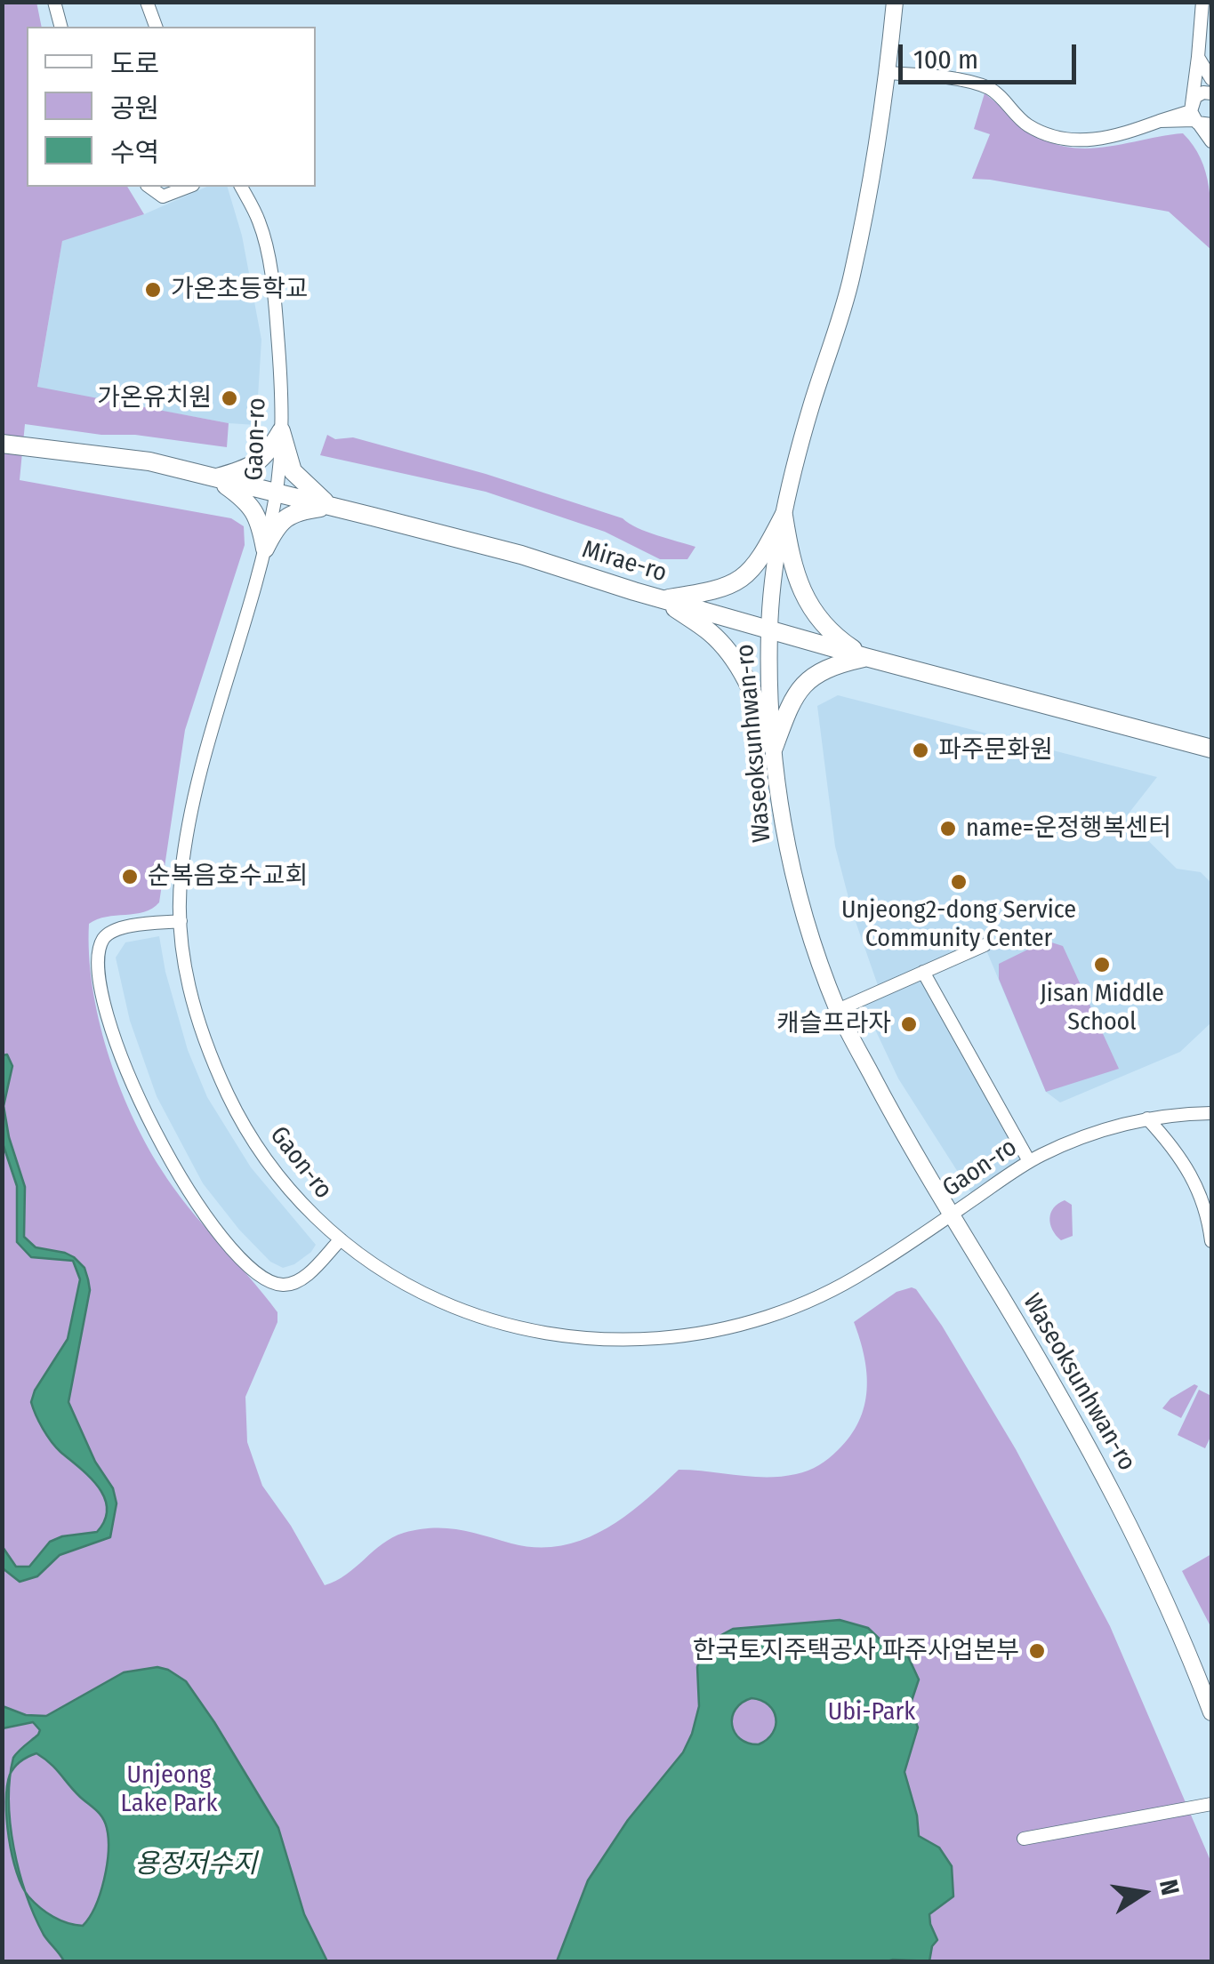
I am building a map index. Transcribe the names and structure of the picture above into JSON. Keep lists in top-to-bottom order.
{
  "streets": {
    "main road": ["Mirae-ro"],
    "street": ["Gaon-ro", "Waseoksunhwan-ro"]
  },
  "crossings": [
    ["Gaon-ro", "Mirae-ro"],
    ["Gaon-ro", "Waseoksunhwan-ro"],
    ["Mirae-ro", "Waseoksunhwan-ro"]
  ],
  "water": ["용정저수지"],
  "parks": ["Ubi-Park", "Unjeong Lake Park"],
  "places": [
    "가온초등학교",
    "가온유치원",
    "파주문화원",
    "name=운정행복센터",
    "순복음호수교회",
    "Unjeong2-dong Service Community Center",
    "Jisan Middle School",
    "캐슬프라자",
    "한국토지주택공사 파주사업본부"
  ],
  "legend": ["도로", "공원", "수역"],
  "scale_bar": "100 m",
  "north": "right"
}
